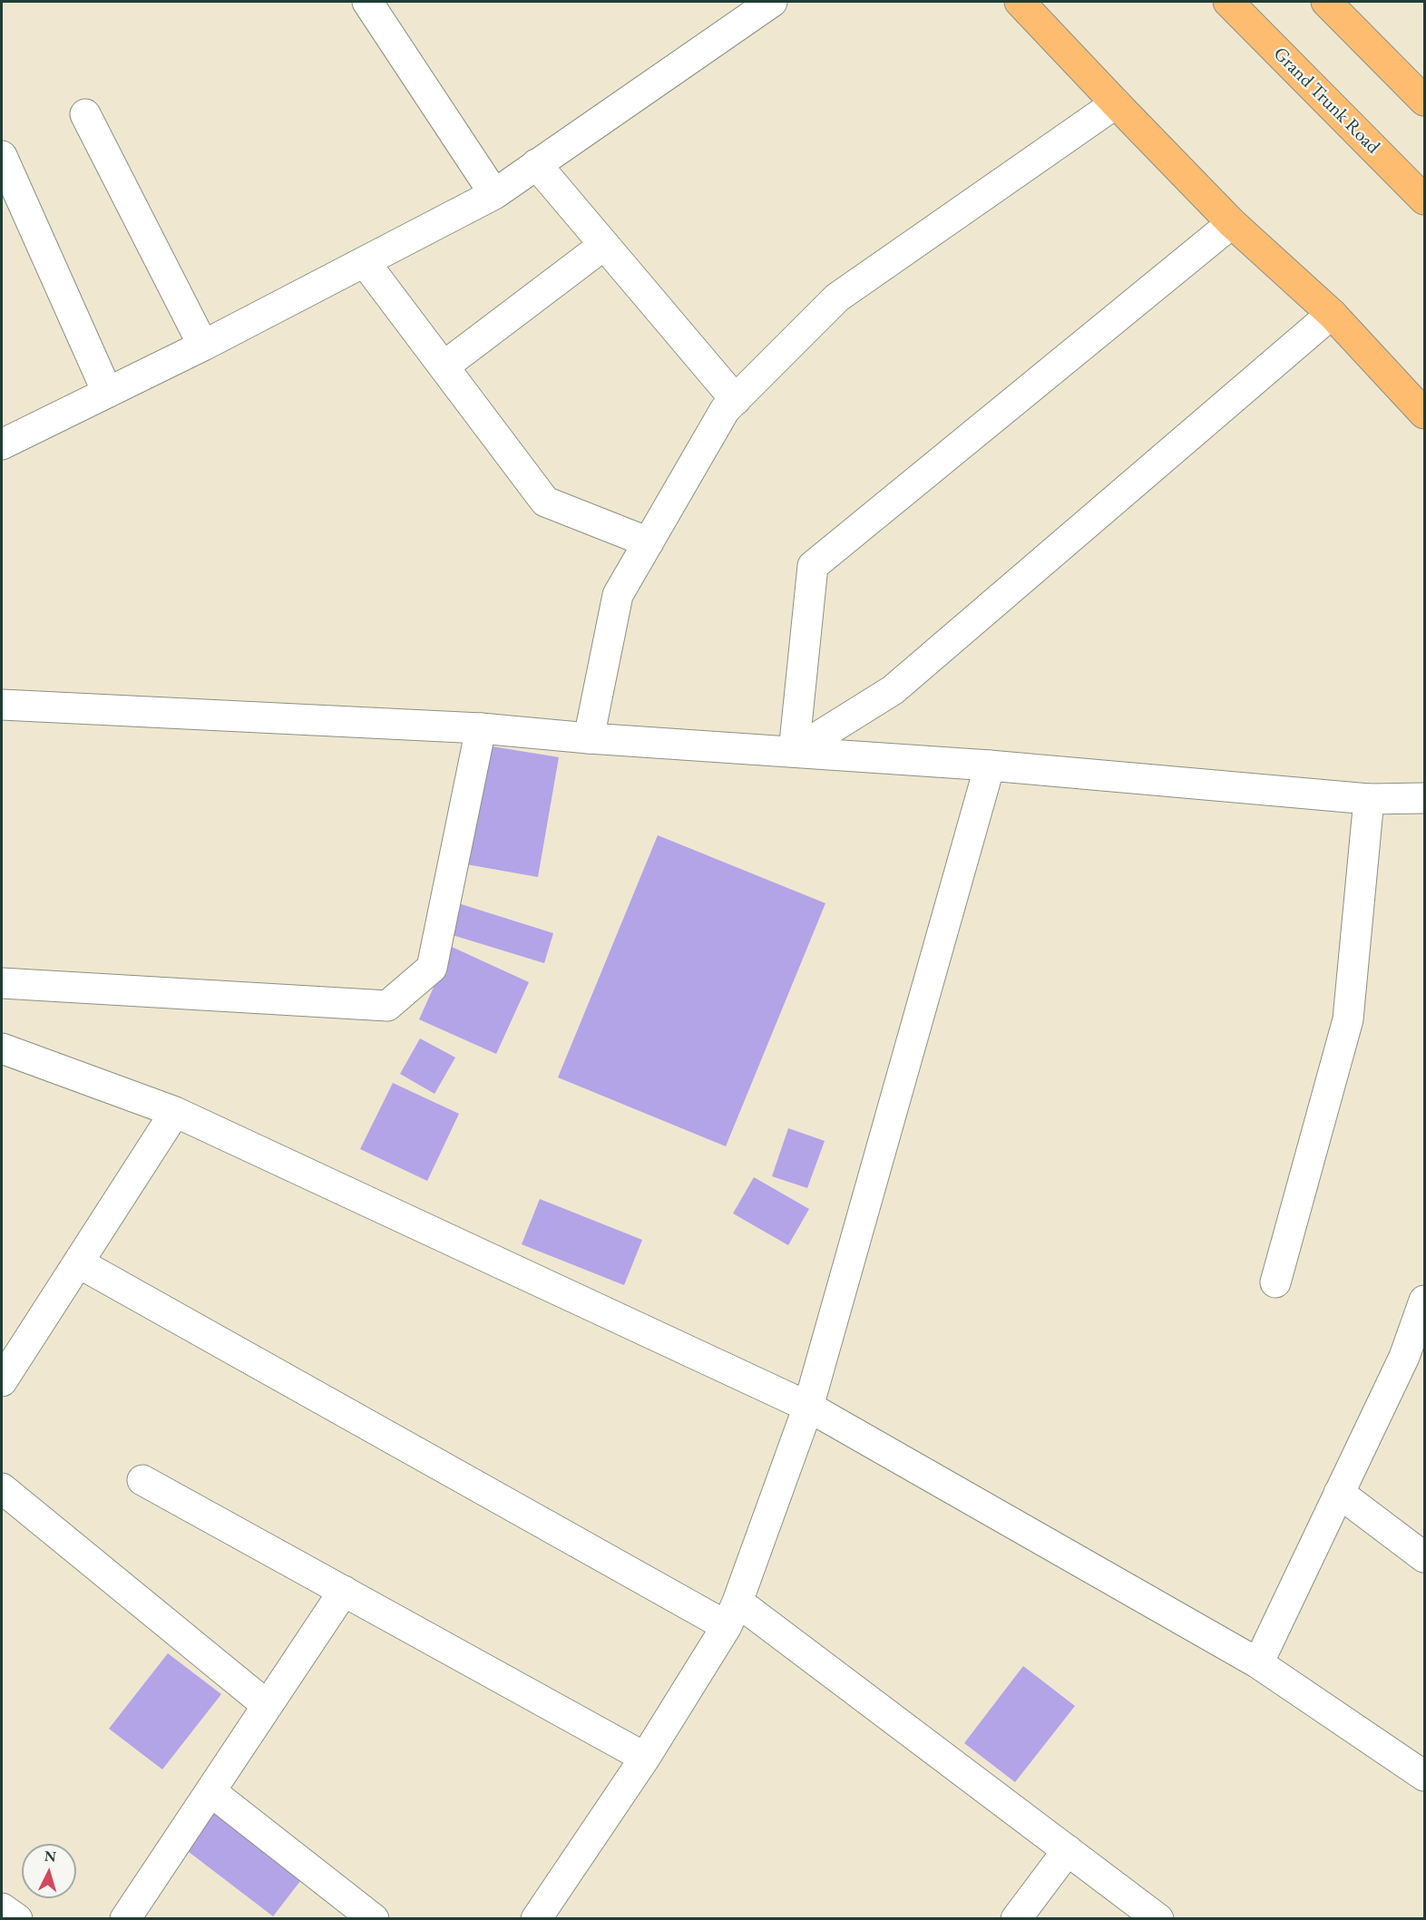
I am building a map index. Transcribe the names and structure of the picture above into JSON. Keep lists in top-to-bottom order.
{
  "streets": {
    "main road": ["Grand Trunk Road"]
  },
  "north": "top"
}
